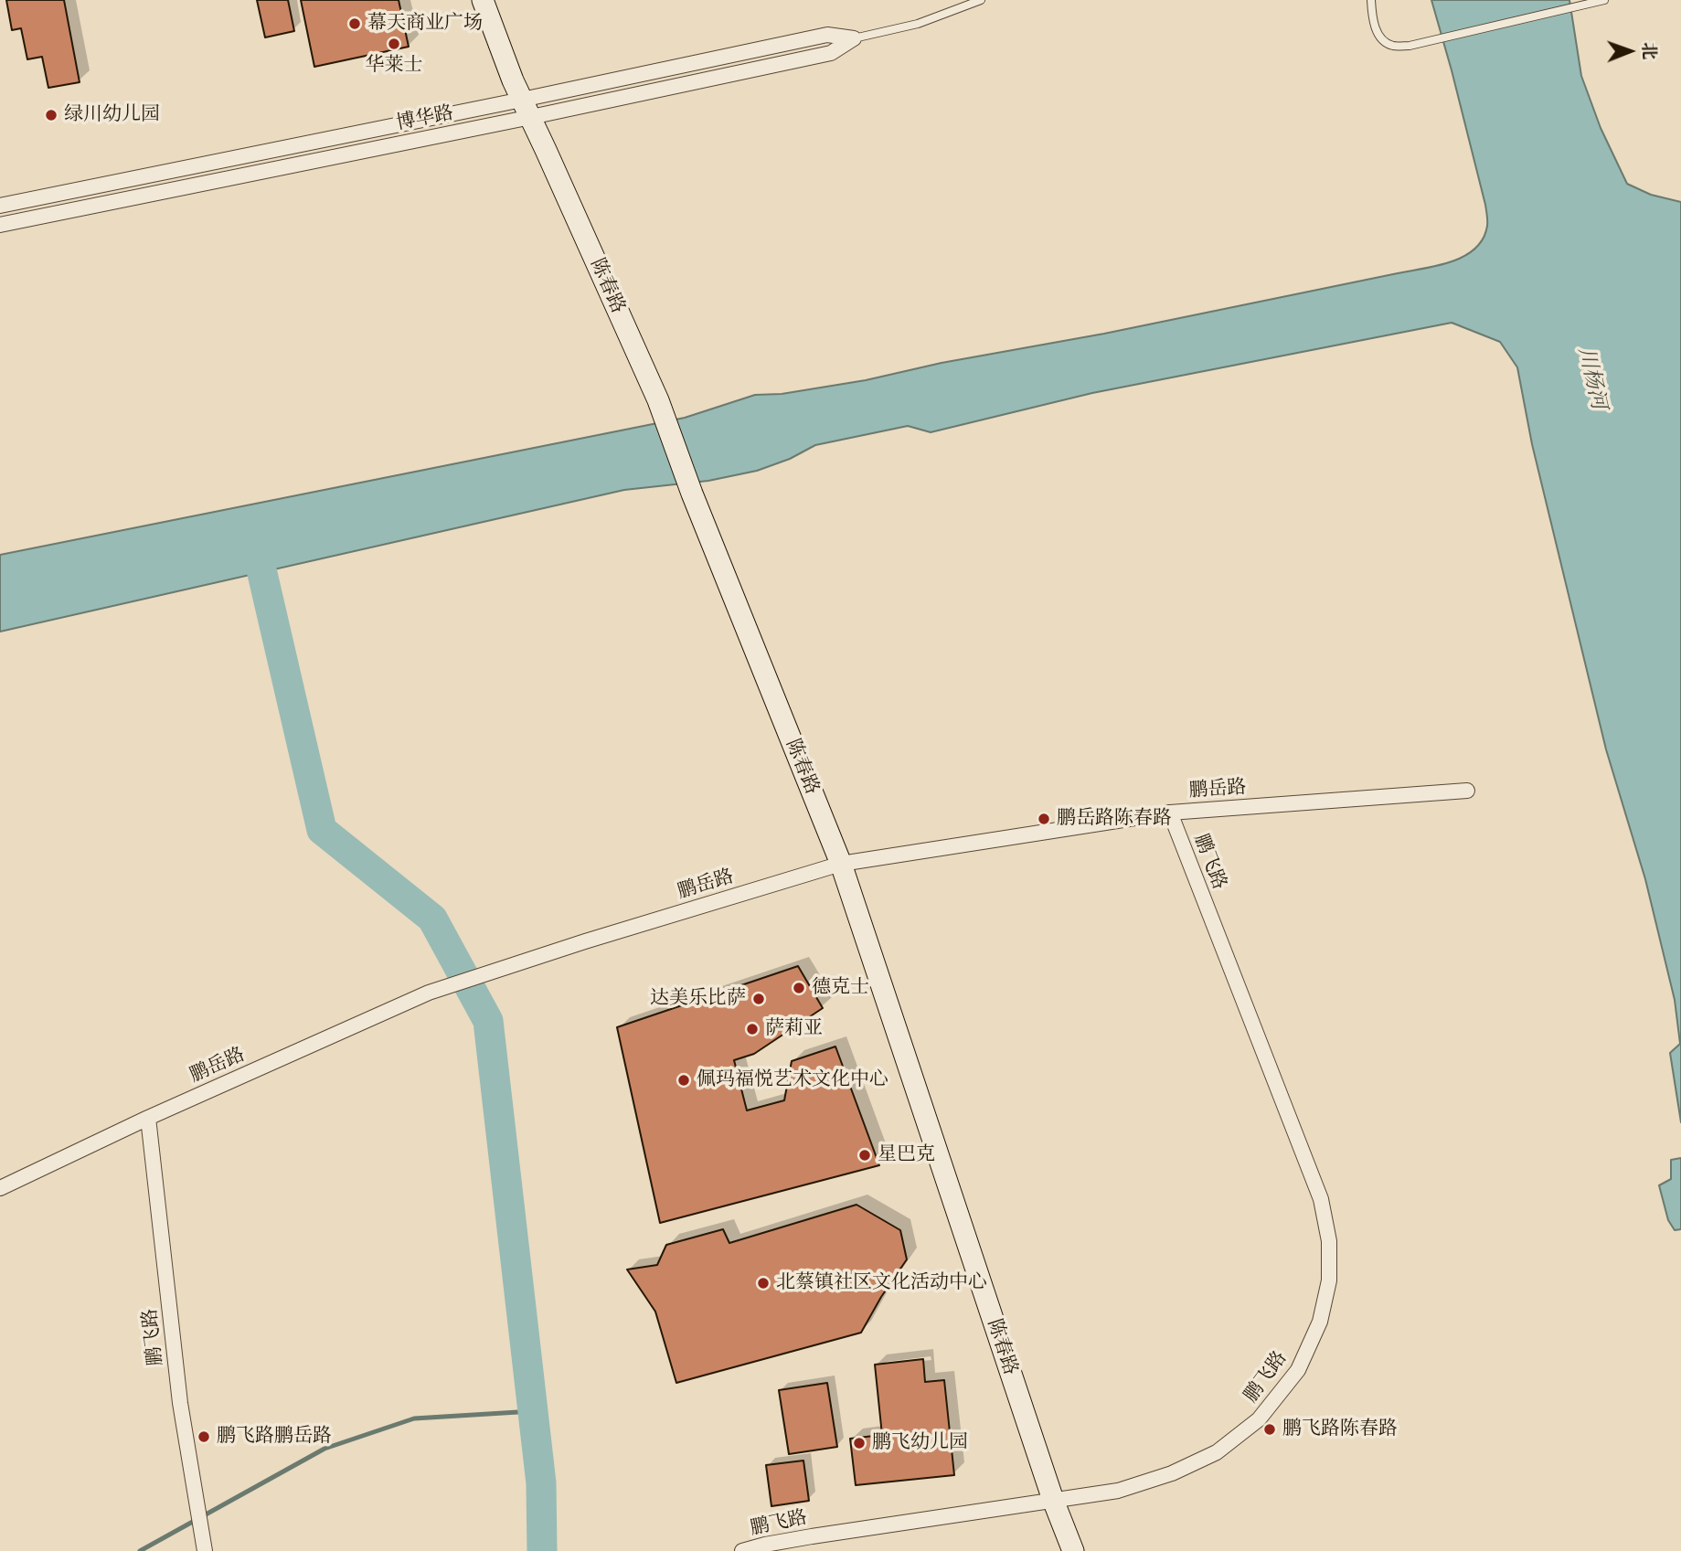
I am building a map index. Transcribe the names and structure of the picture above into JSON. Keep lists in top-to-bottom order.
{
  "streets": {
    "street": [
      "博华路",
      "陈春路",
      "鹏岳路",
      "鹏飞路"
    ]
  },
  "crossings": [
    ["博华路", "陈春路"],
    ["陈春路", "鹏岳路"],
    ["陈春路", "鹏飞路"],
    ["鹏岳路", "鹏飞路"]
  ],
  "water": ["川杨河"],
  "places": [
    "幕天商业广场",
    "华莱士",
    "绿川幼儿园",
    "鹏岳路陈春路",
    "德克士",
    "达美乐比萨",
    "萨莉亚",
    "佩玛福悦艺术文化中心",
    "星巴克",
    "北蔡镇社区文化活动中心",
    "鹏飞路陈春路",
    "鹏飞路鹏岳路",
    "鹏飞幼儿园"
  ],
  "north": "right"
}
